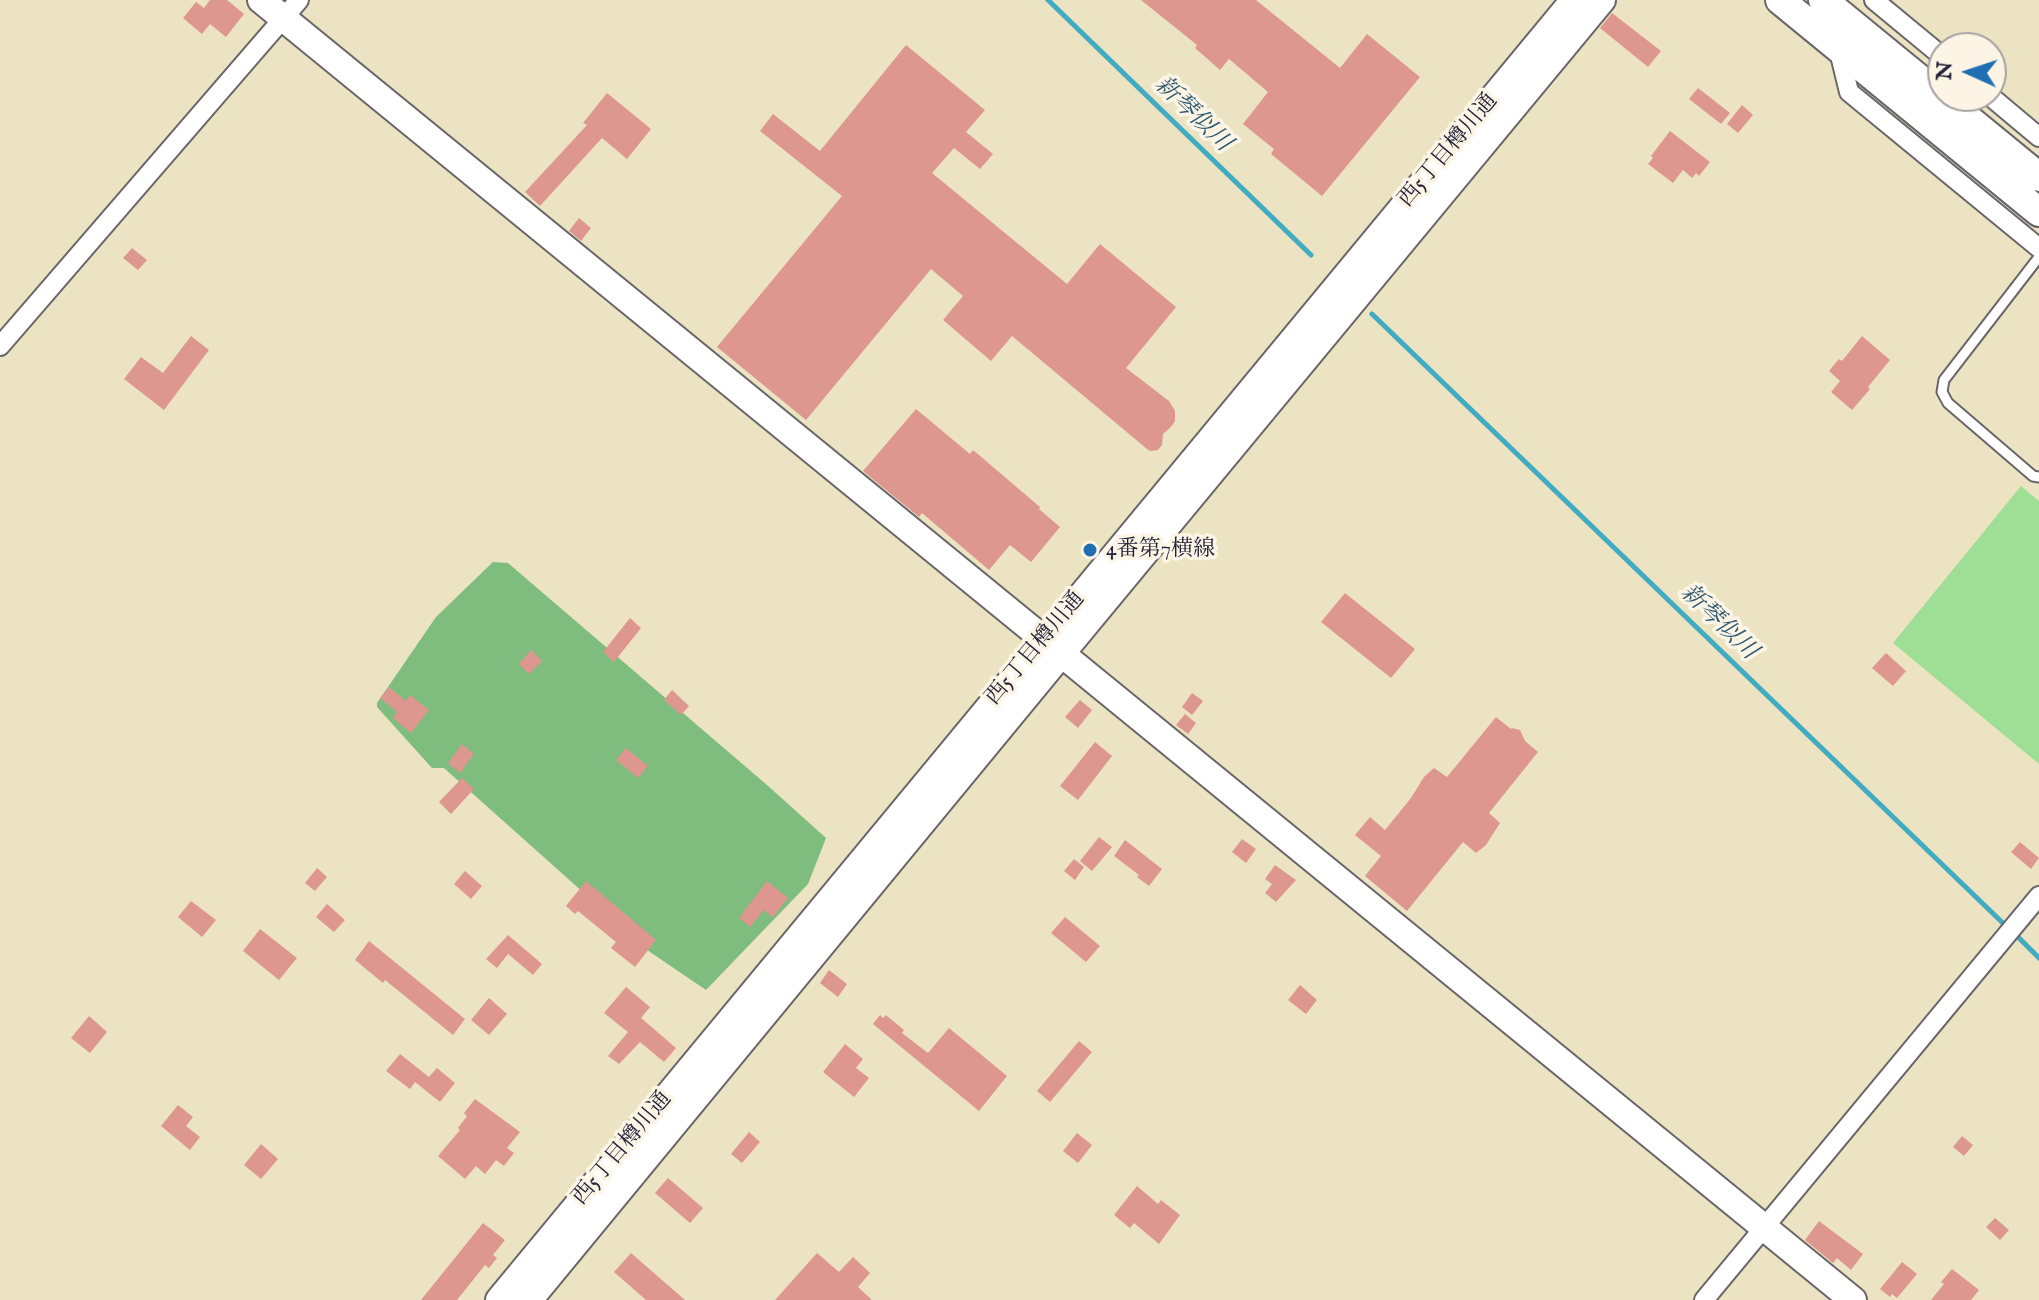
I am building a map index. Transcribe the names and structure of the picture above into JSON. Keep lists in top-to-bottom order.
{
  "streets": {
    "main road": ["西5丁目樽川通"]
  },
  "water": ["新琴似川"],
  "places": ["4番第7横線"],
  "north": "left"
}
